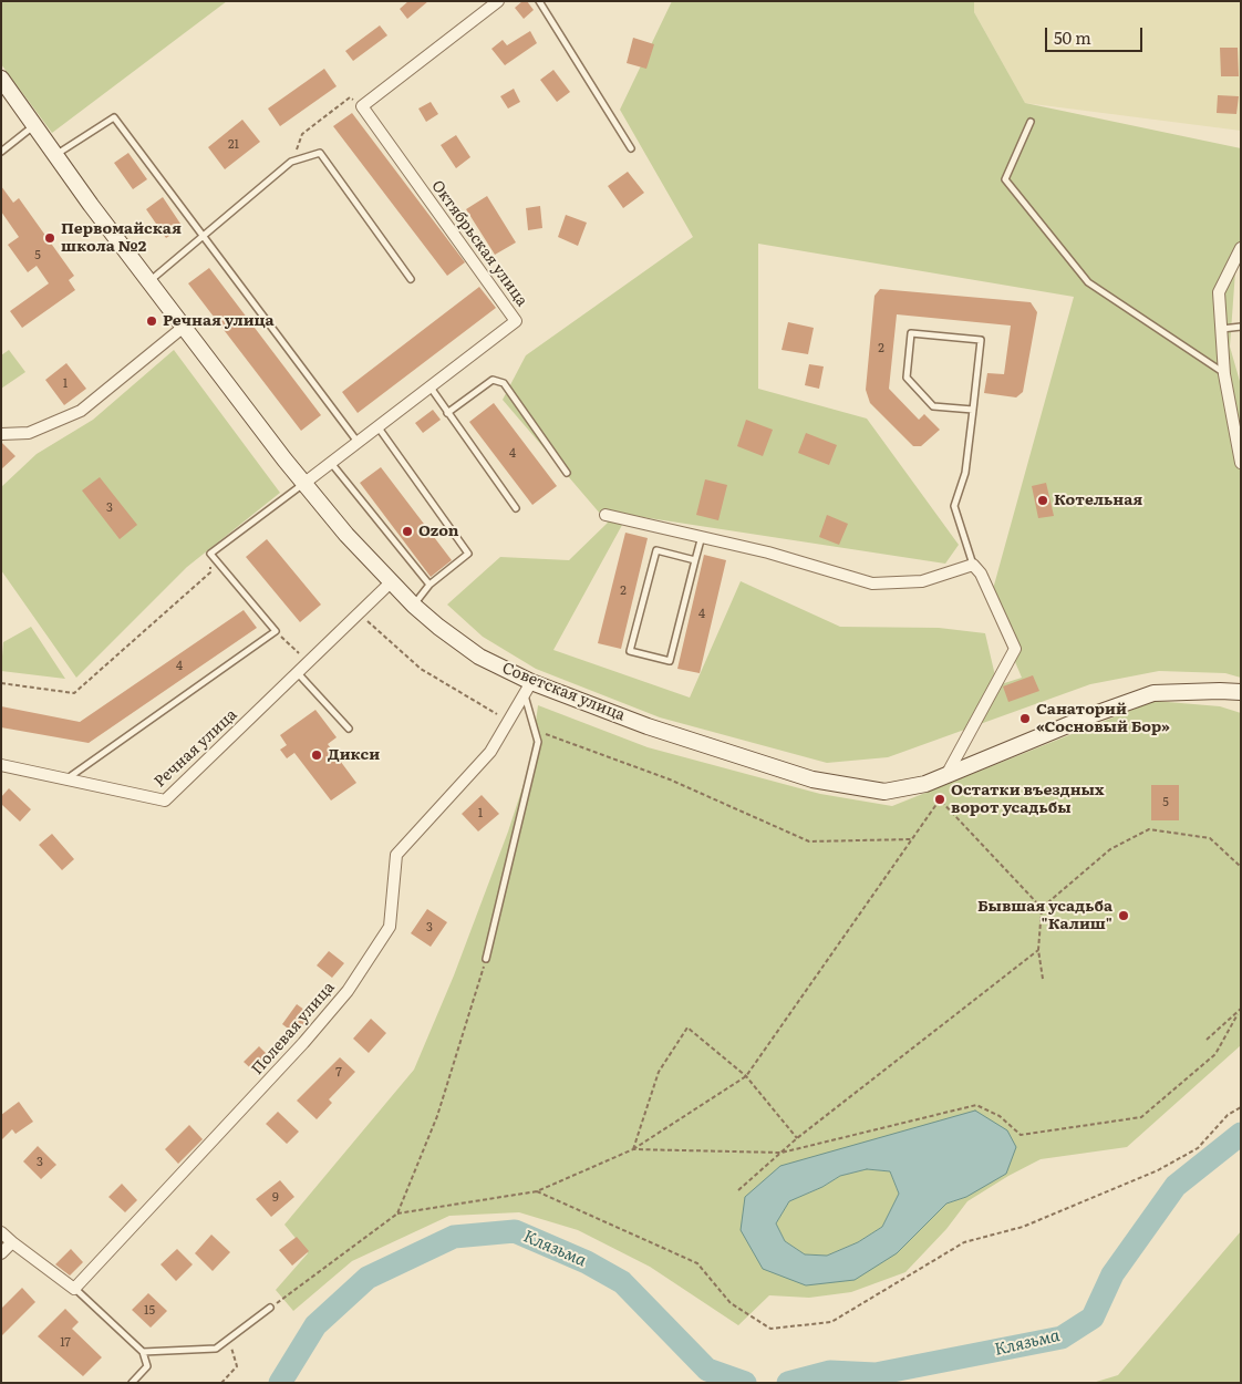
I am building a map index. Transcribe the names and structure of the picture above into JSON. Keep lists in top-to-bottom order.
{
  "streets": {
    "main road": ["Советская улица"],
    "street": ["Октябрьская улица", "Речная улица", "Полевая улица"]
  },
  "crossings": [
    ["Октябрьская улица", "Советская улица"],
    ["Советская улица", "Речная улица"],
    ["Советская улица", "Полевая улица"]
  ],
  "water": ["Клязьма"],
  "places": [
    "Первомайская школа №2",
    "Речная улица",
    "Котельная",
    "Ozon",
    "Санаторий «Сосновый Бор»",
    "Дикси",
    "Остатки въездных ворот усадьбы",
    "Бывшая усадьба \"Калиш\""
  ],
  "house_numbers": [
    "21",
    "5",
    "2",
    "1",
    "4",
    "3",
    "2",
    "4",
    "4",
    "5",
    "1",
    "3",
    "7",
    "3",
    "9",
    "15",
    "17"
  ],
  "scale_bar": "50 m"
}
